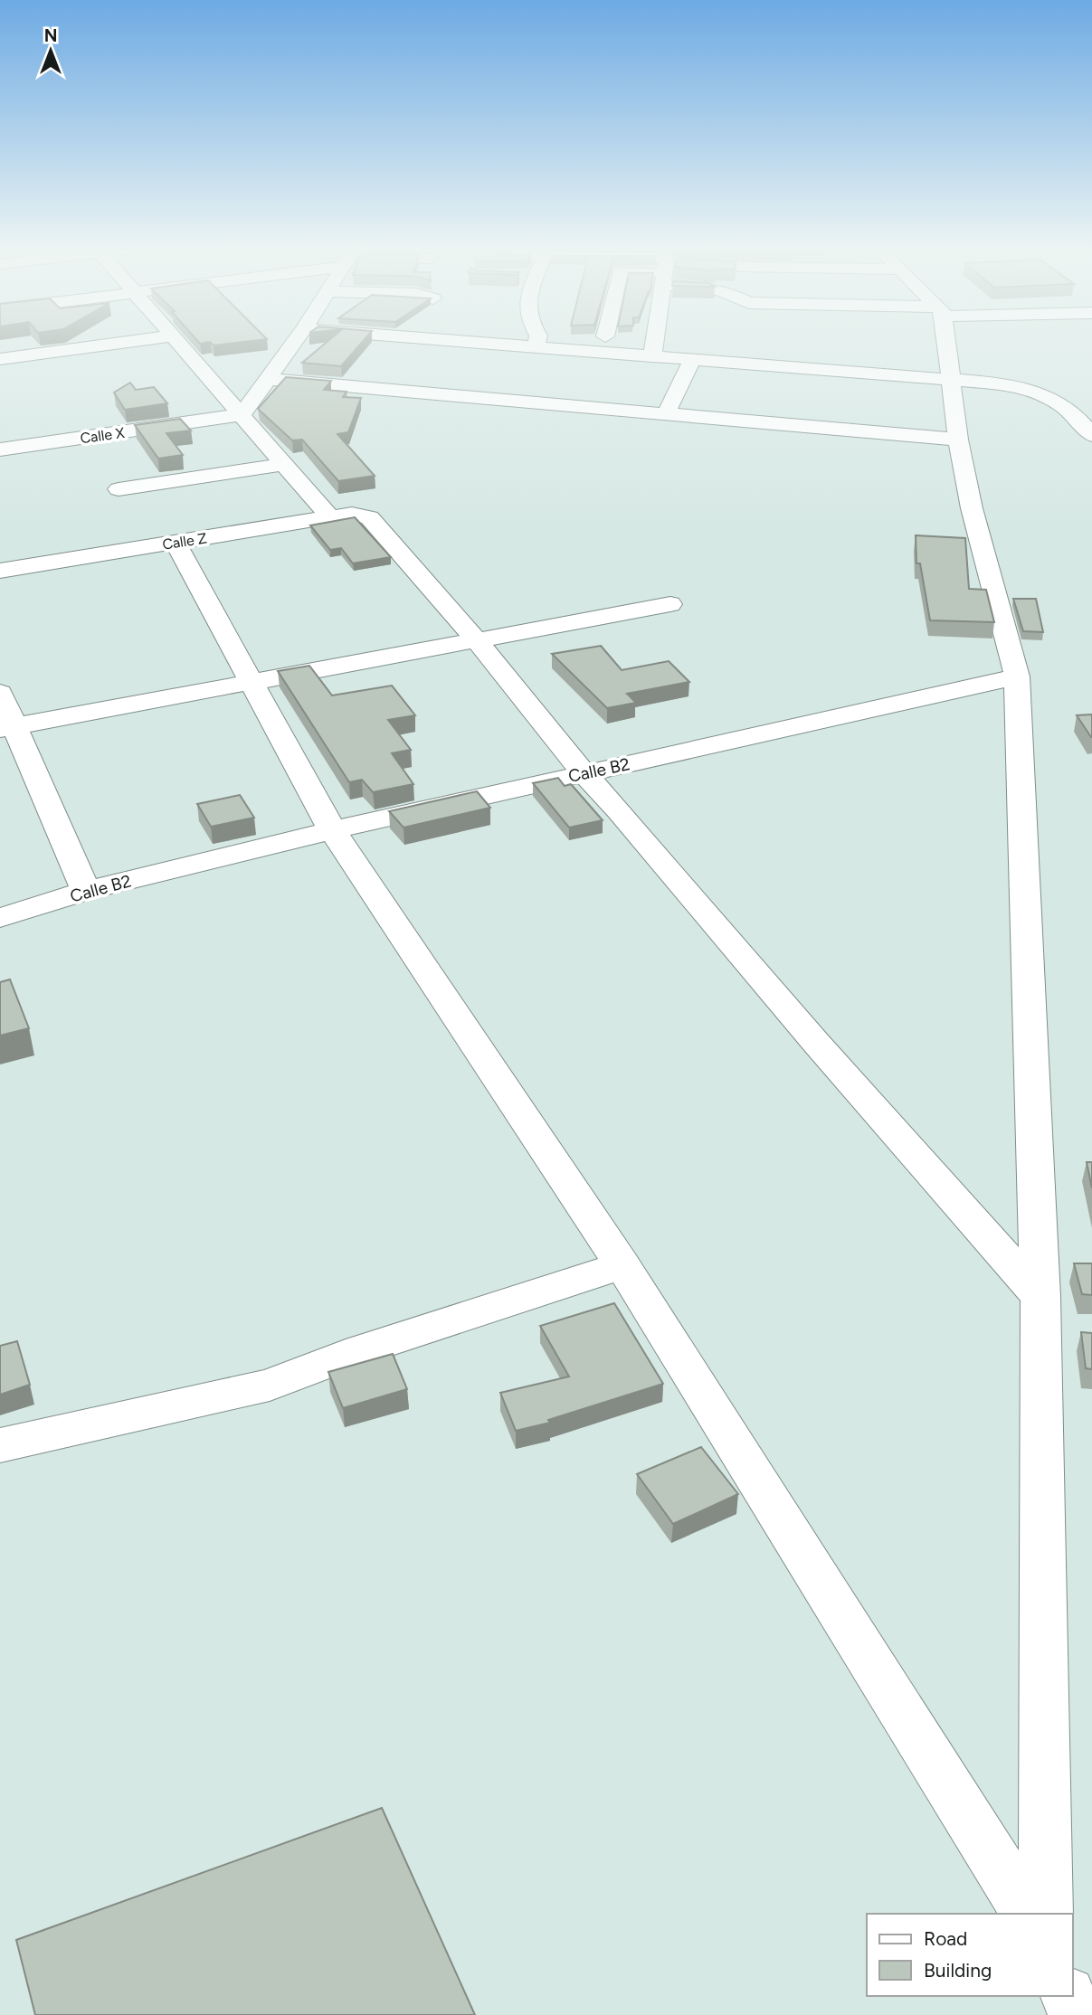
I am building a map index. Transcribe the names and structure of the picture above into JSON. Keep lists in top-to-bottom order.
{
  "streets": {
    "street": ["Calle X", "Calle Z", "Calle B2"]
  },
  "legend": ["Road", "Building"],
  "north": "top"
}
